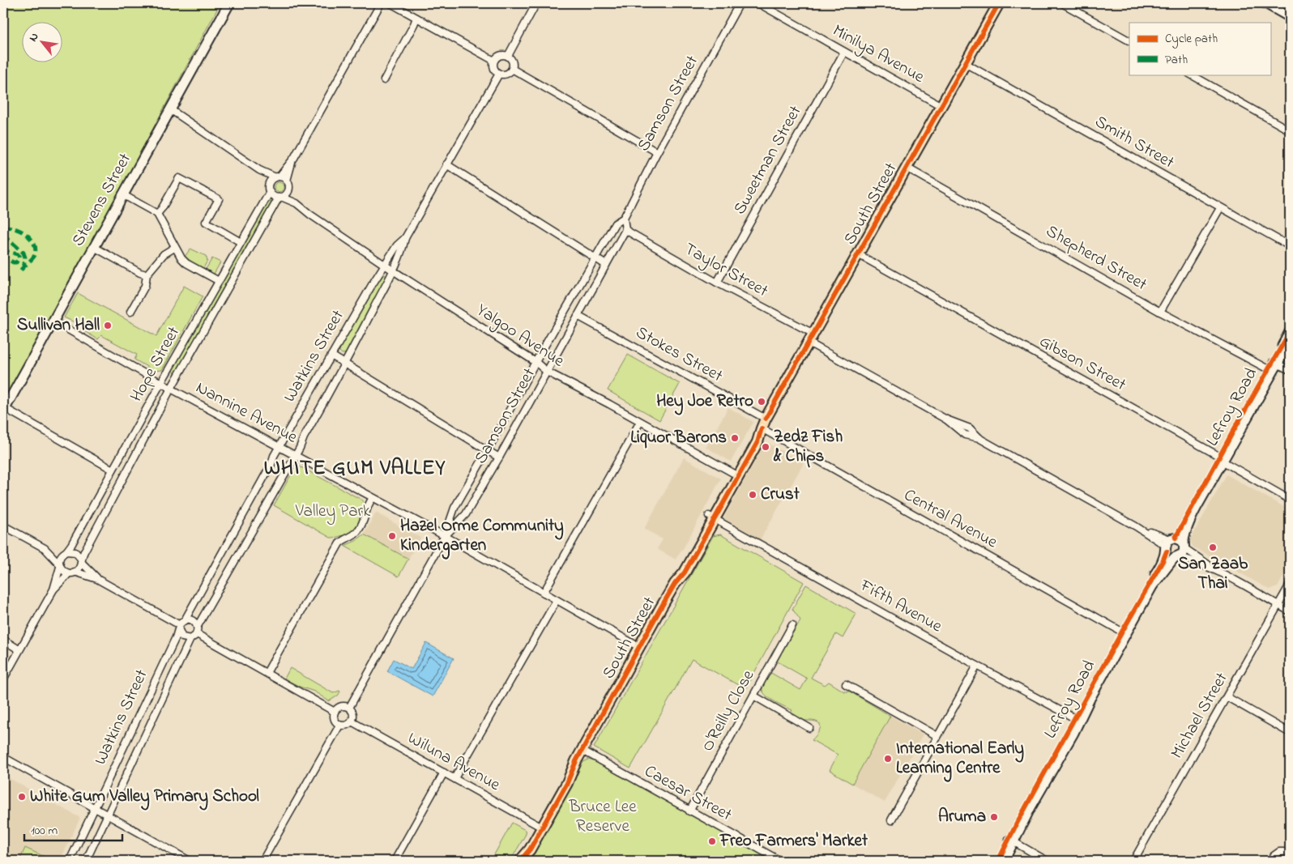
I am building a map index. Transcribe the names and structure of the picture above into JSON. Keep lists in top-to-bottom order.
{
  "streets": {
    "main road": ["South Street"],
    "street": [
      "Minilya Avenue",
      "Samson Street",
      "Smith Street",
      "Sweetman Street",
      "Stevens Street",
      "Shepherd Street",
      "Taylor Street",
      "Yalgoo Avenue",
      "Stokes Street",
      "Watkins Street",
      "Gibson Street",
      "Hope Street",
      "Lefroy Road",
      "Nannine Avenue",
      "Central Avenue",
      "Fifth Avenue",
      "O'Reilly Close",
      "Michael Street",
      "Wiluna Avenue",
      "Caesar Street"
    ]
  },
  "crossings": [
    ["Minilya Avenue", "Sweetman Street"],
    ["Minilya Avenue", "South Street"],
    ["Samson Street", "Taylor Street"],
    ["Samson Street", "Yalgoo Avenue"],
    ["Samson Street", "Stokes Street"],
    ["Samson Street", "Nannine Avenue"],
    ["Samson Street", "Wiluna Avenue"],
    ["Smith Street", "South Street"],
    ["Sweetman Street", "Taylor Street"],
    ["Stevens Street", "Nannine Avenue"],
    ["South Street", "Shepherd Street"],
    ["South Street", "Taylor Street"],
    ["South Street", "Yalgoo Avenue"],
    ["South Street", "Stokes Street"],
    ["South Street", "Gibson Street"],
    ["South Street", "Nannine Avenue"],
    ["South Street", "Central Avenue"],
    ["South Street", "Fifth Avenue"],
    ["South Street", "Wiluna Avenue"],
    ["South Street", "Caesar Street"],
    ["Shepherd Street", "Lefroy Road"],
    ["Taylor Street", "Lefroy Road"],
    ["Yalgoo Avenue", "Watkins Street"],
    ["Yalgoo Avenue", "Hope Street"],
    ["Watkins Street", "Nannine Avenue"],
    ["Gibson Street", "Lefroy Road"],
    ["Hope Street", "Nannine Avenue"],
    ["Lefroy Road", "Central Avenue"],
    ["Lefroy Road", "Fifth Avenue"],
    ["O'Reilly Close", "Caesar Street"]
  ],
  "districts": ["WHITE GUM VALLEY"],
  "parks": ["Valley Park", "Bruce Lee Reserve"],
  "places": [
    "Sullivan Hall",
    "Hey Joe Retro",
    "Liquor Barons",
    "Zedz Fish & Chips",
    "Crust",
    "Hazel Orme Community Kindergarten",
    "San Zaab Thai",
    "International Early Learning Centre",
    "White Gum Valley Primary School",
    "Aruma",
    "Freo Farmers' Market"
  ],
  "legend": ["Cycle path", "Path"],
  "scale_bar": "100 m",
  "north": "top left"
}
